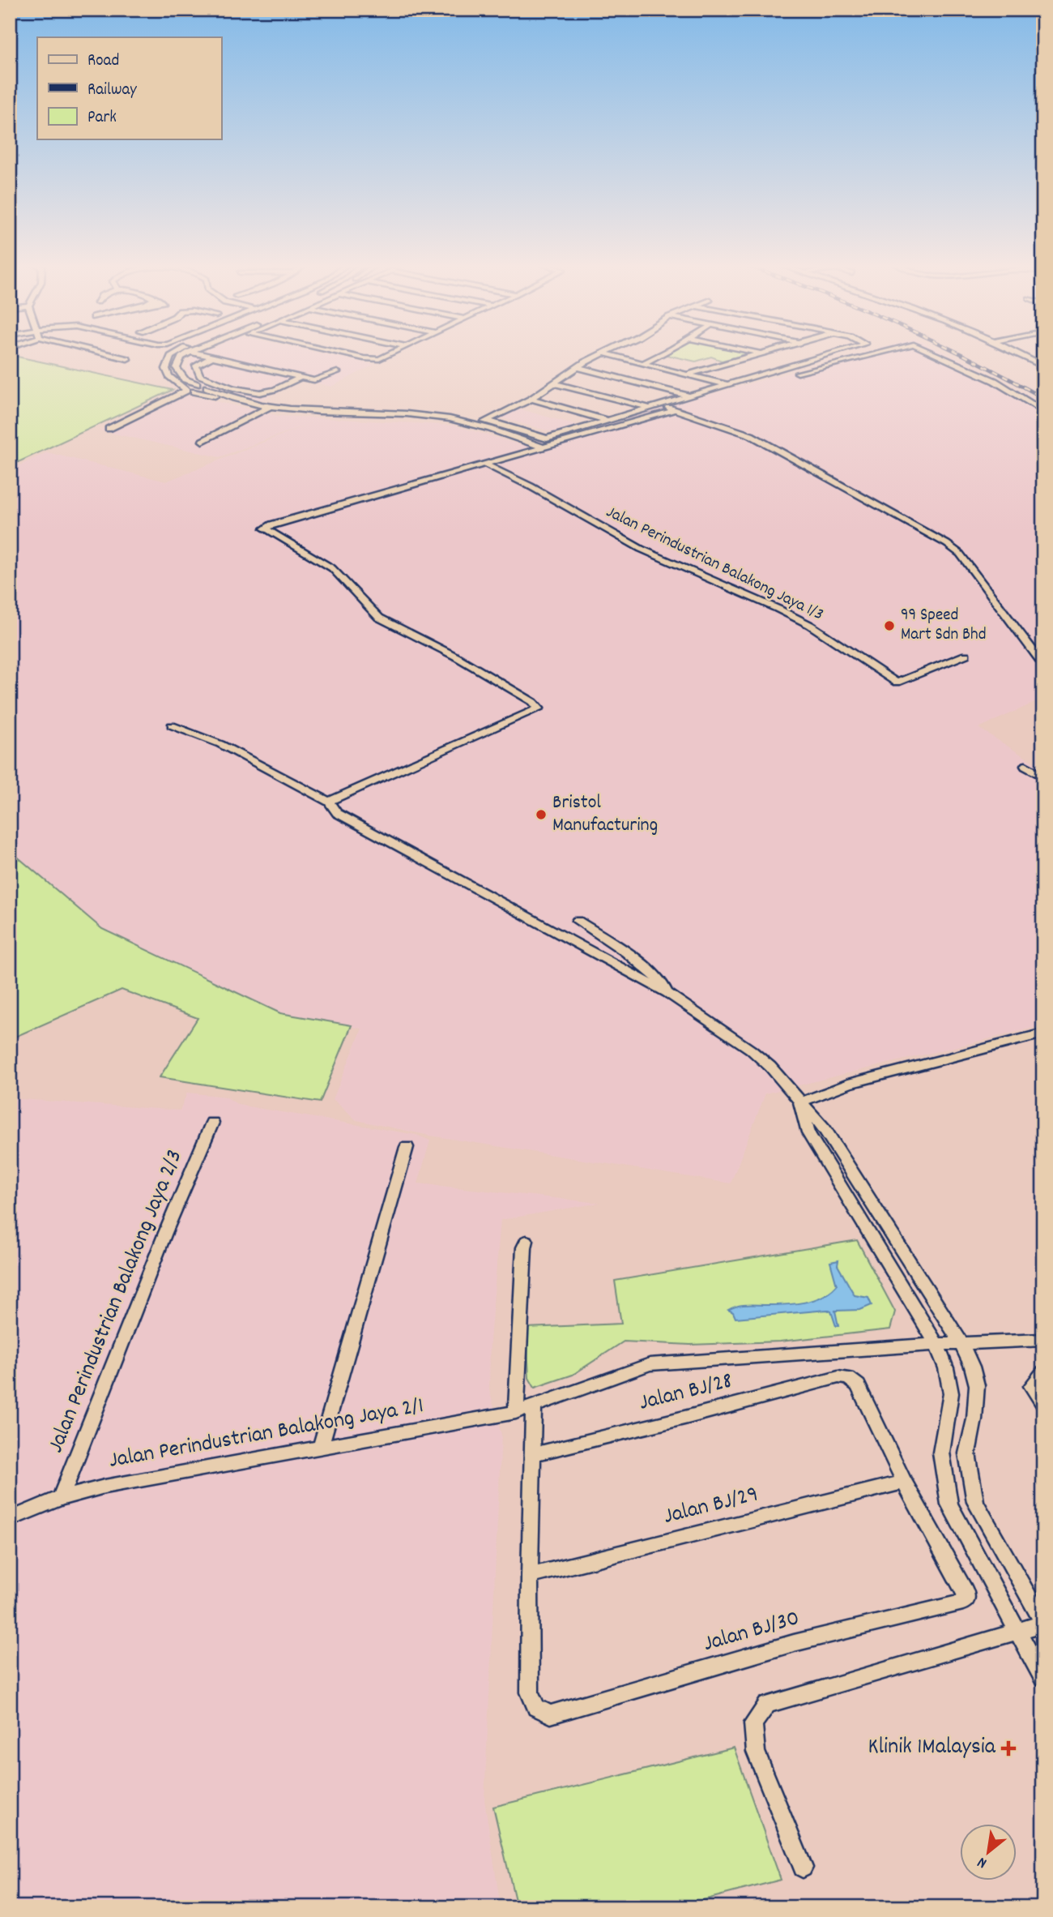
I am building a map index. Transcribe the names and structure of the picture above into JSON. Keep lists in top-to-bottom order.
{
  "streets": {
    "street": [
      "Jalan Perindustrian Balakong Jaya 1/3",
      "Jalan Perindustrian Balakong Jaya 2/3",
      "Jalan BJ/28",
      "Jalan Perindustrian Balakong Jaya 2/1",
      "Jalan BJ/29",
      "Jalan BJ/30"
    ]
  },
  "crossings": [
    ["Jalan Perindustrian Balakong Jaya 2/3", "Jalan Perindustrian Balakong Jaya 2/1"],
    ["Jalan BJ/28", "Jalan BJ/29"],
    ["Jalan BJ/28", "Jalan BJ/30"],
    ["Jalan BJ/29", "Jalan BJ/30"]
  ],
  "places": {
    "other": ["99 Speed Mart Sdn Bhd", "Bristol Manufacturing"],
    "health": ["Klinik 1Malaysia"]
  },
  "legend": ["Road", "Railway", "Park"],
  "north": "bottom left"
}
